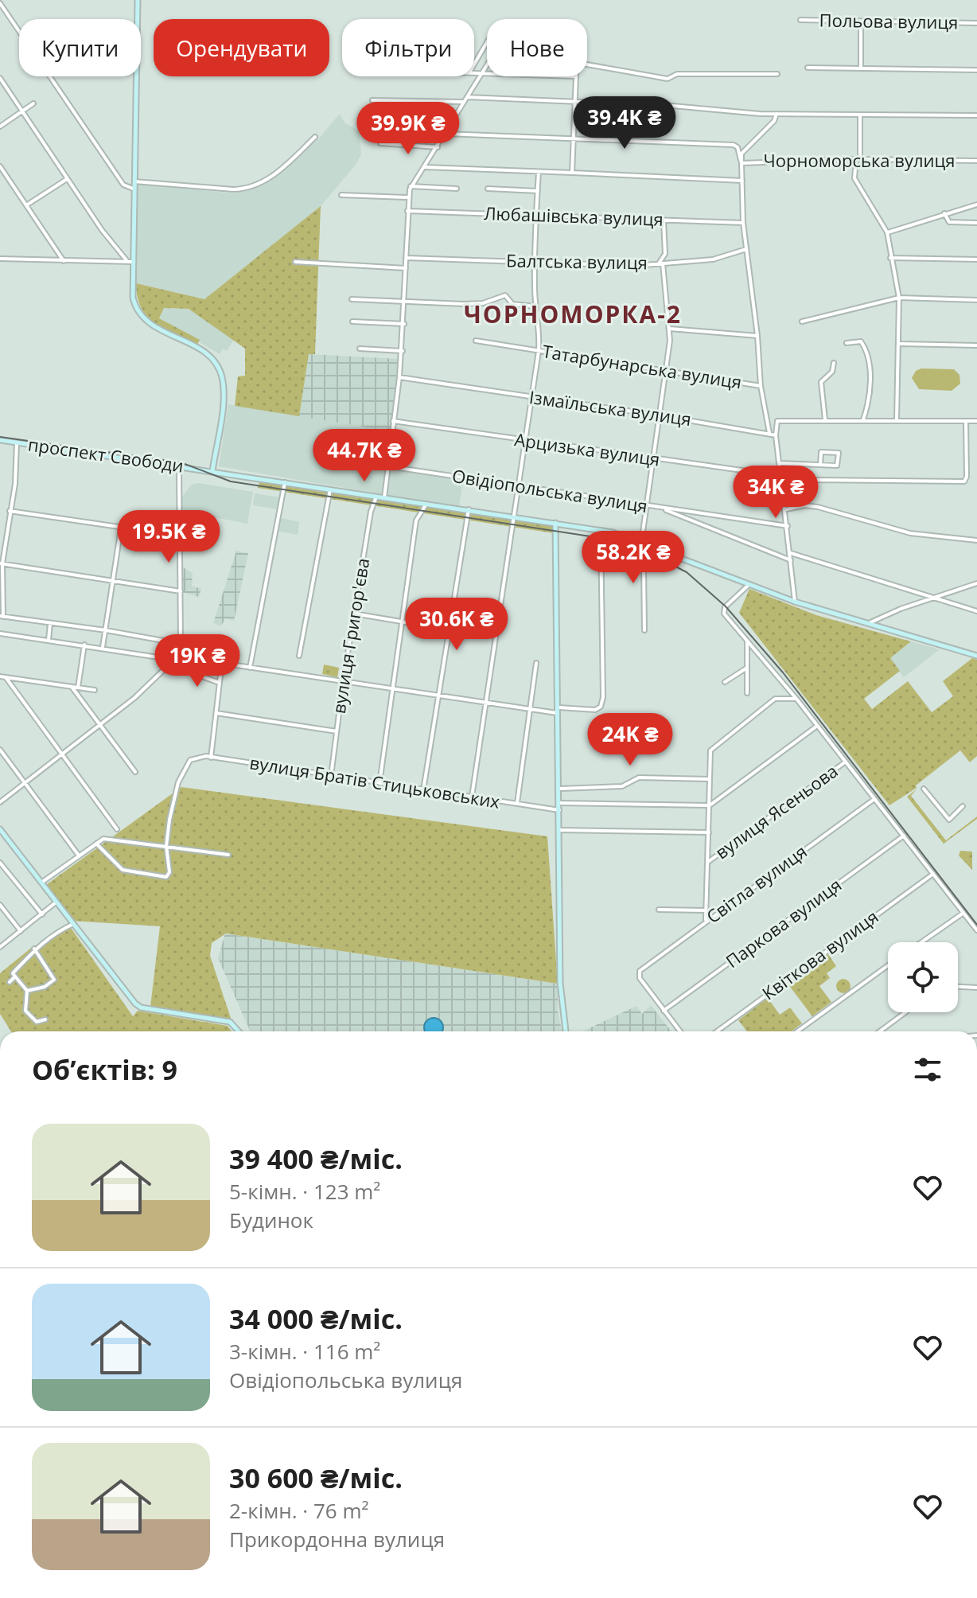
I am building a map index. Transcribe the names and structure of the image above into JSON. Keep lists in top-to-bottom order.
{
  "streets": {
    "main road": ["проспект Свободи"],
    "street": [
      "Польова вулиця",
      "Чорноморська вулиця",
      "Любашівська вулиця",
      "Балтська вулиця",
      "Татарбунарська вулиця",
      "Ізмаїльська вулиця",
      "Арцизька вулиця",
      "Овідіопольська вулиця",
      "вулиця Григор'єва",
      "вулиця Братів Стицьковських",
      "вулиця Ясеньова",
      "Світла вулиця",
      "Паркова вулиця",
      "Квіткова вулиця"
    ]
  },
  "crossings": [
    ["Татарбунарська вулиця", "Ізмаїльська вулиця"],
    ["проспект Свободи", "вулиця Григор'єва"],
    ["вулиця Григор'єва", "вулиця Братів Стицьковських"],
    ["Світла вулиця", "Паркова вулиця"]
  ],
  "districts": ["ЧОРНОМОРКА-2"],
  "page": {
    "chip": [
      "Купити",
      "Орендувати",
      "Фільтри",
      "Нове"
    ],
    "price": [
      "39.4K ₴",
      "39.9K ₴",
      "44.7K ₴",
      "34K ₴",
      "19.5K ₴",
      "58.2K ₴",
      "30.6K ₴",
      "19K ₴",
      "24K ₴"
    ],
    "heading": "Об’єктів: 9",
    "list": [
      {
        "name": "39 400 ₴/міс.",
        "note": "5-кімн. · 123 m² · Будинок"
      },
      {
        "name": "34 000 ₴/міс.",
        "note": "3-кімн. · 116 m² · Овідіопольська вулиця"
      },
      {
        "name": "30 600 ₴/міс.",
        "note": "2-кімн. · 76 m² · Прикордонна вулиця"
      }
    ]
  }
}
